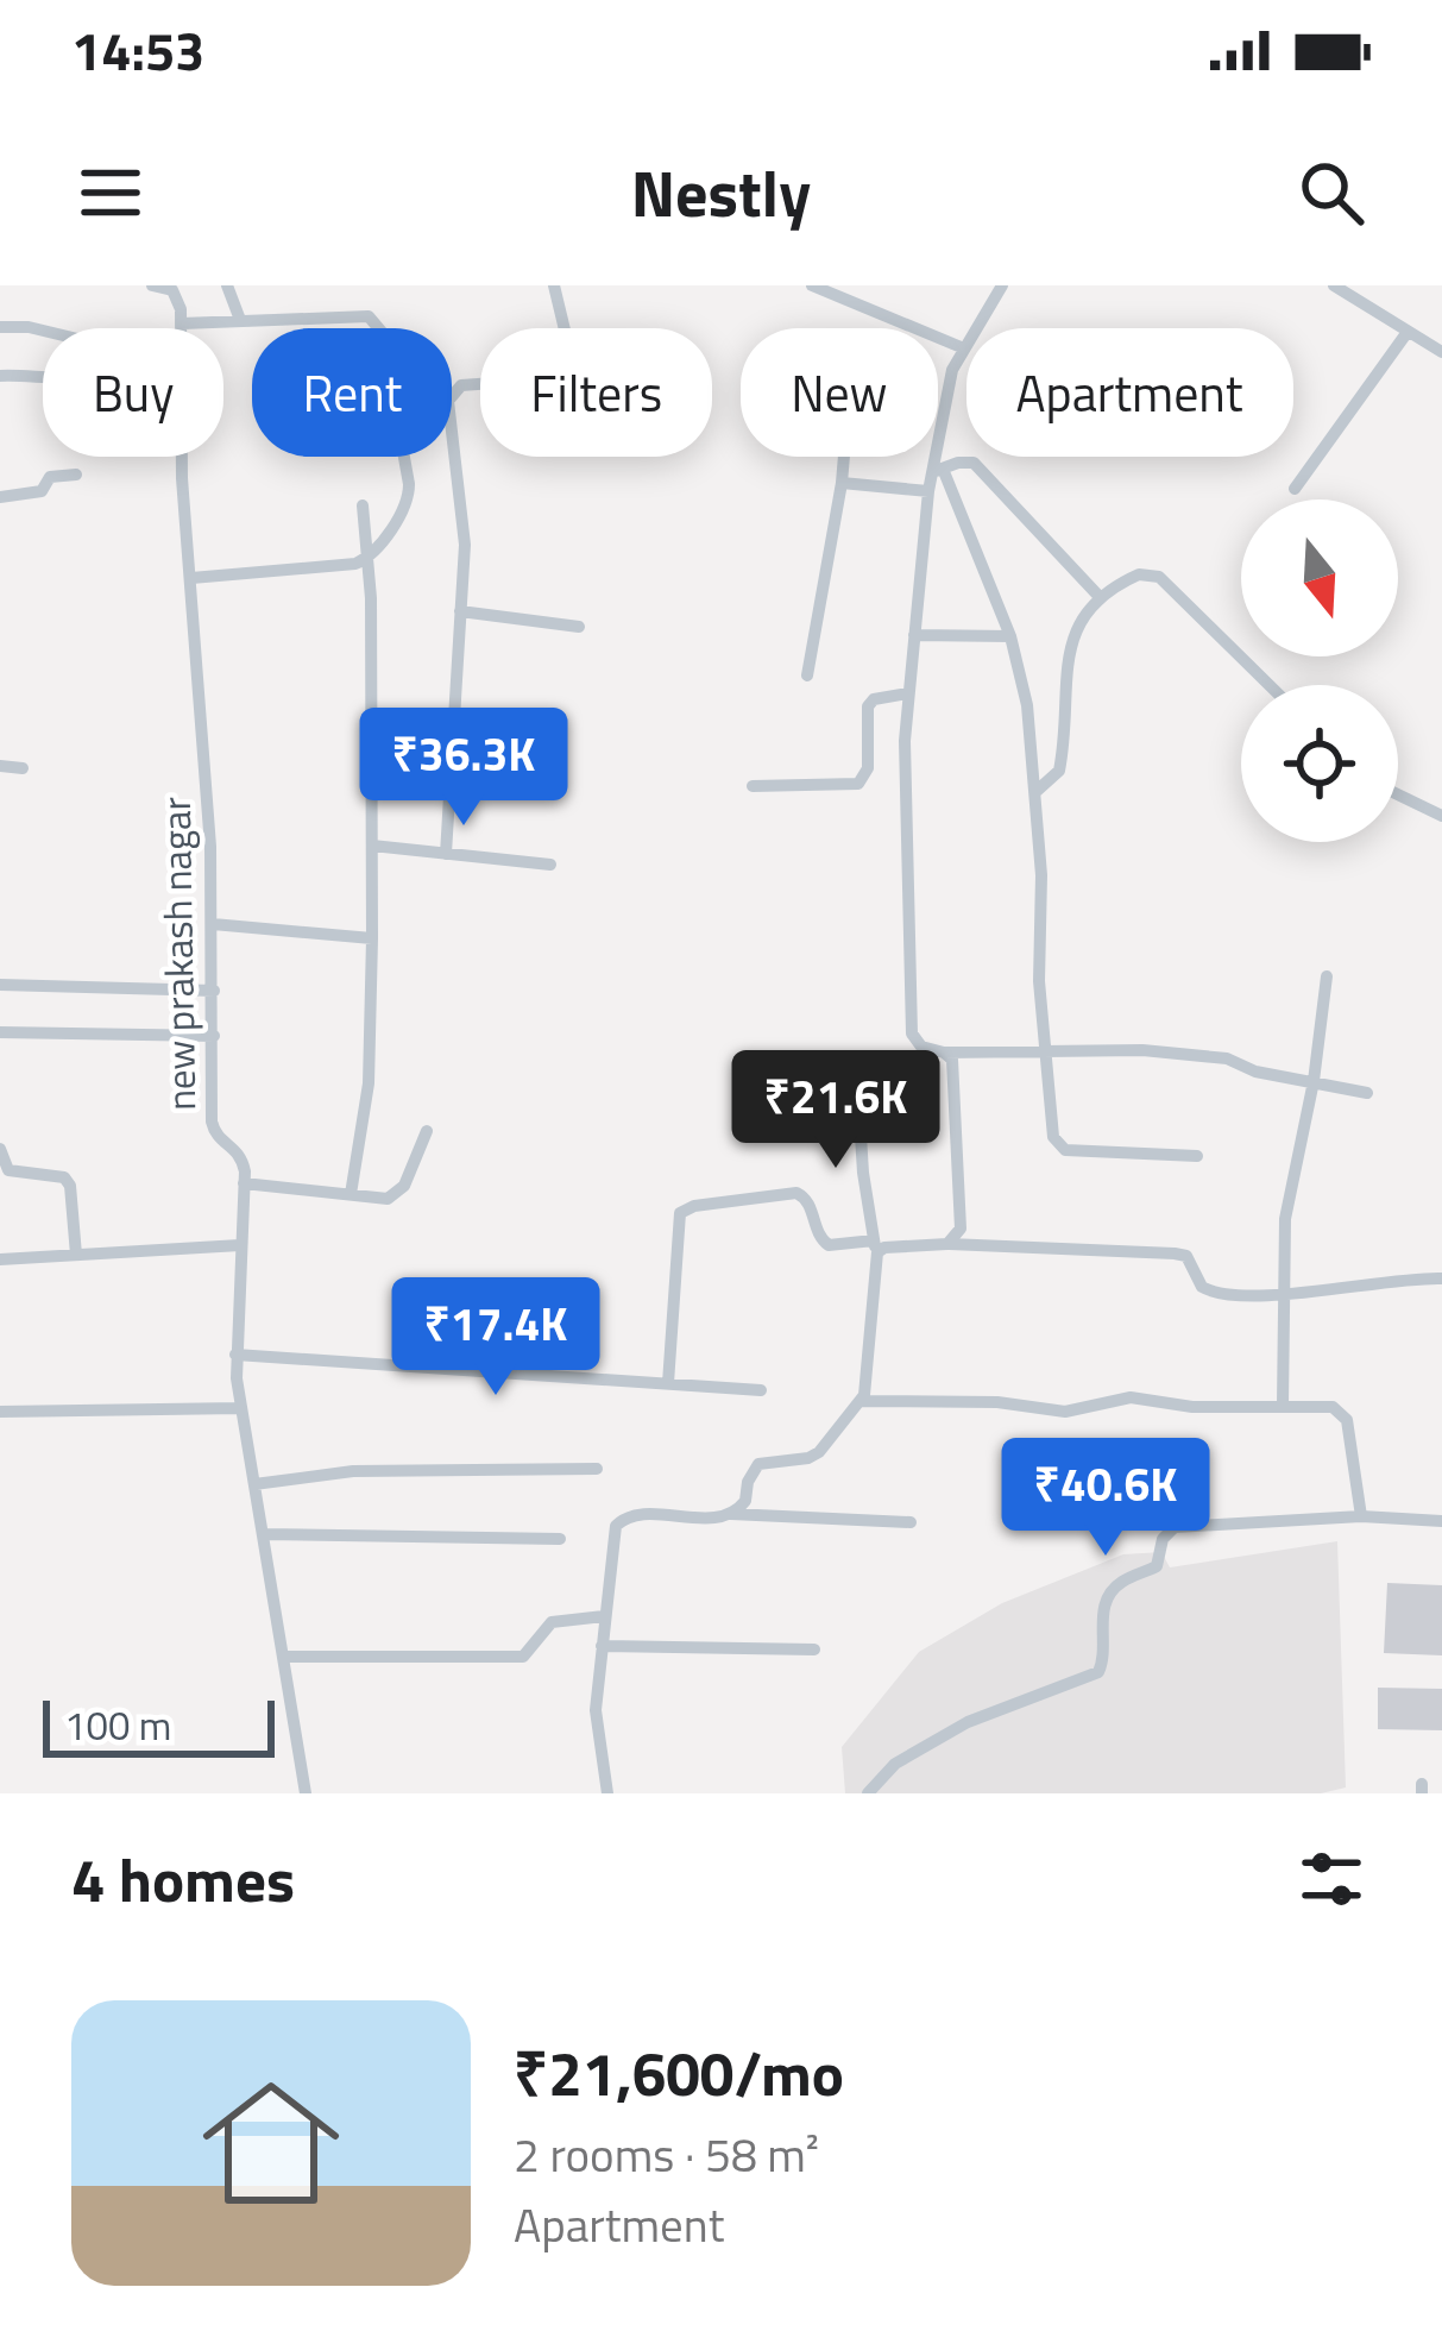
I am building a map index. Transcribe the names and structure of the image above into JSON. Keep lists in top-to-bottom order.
{
  "streets": {
    "street": ["new prakash nagar"]
  },
  "scale_bar": "100 m",
  "north": "bottom",
  "page": {
    "status": "14:53",
    "header": "Nestly",
    "chip": [
      "Buy",
      "Rent",
      "Filters",
      "New",
      "Apartment"
    ],
    "price": [
      "₹36.3K",
      "₹21.6K",
      "₹17.4K",
      "₹40.6K"
    ],
    "scale": "100 m",
    "heading": "4 homes",
    "list": [
      {
        "name": "₹21,600/mo",
        "note": "2 rooms · 58 m² · Apartment"
      }
    ]
  }
}
